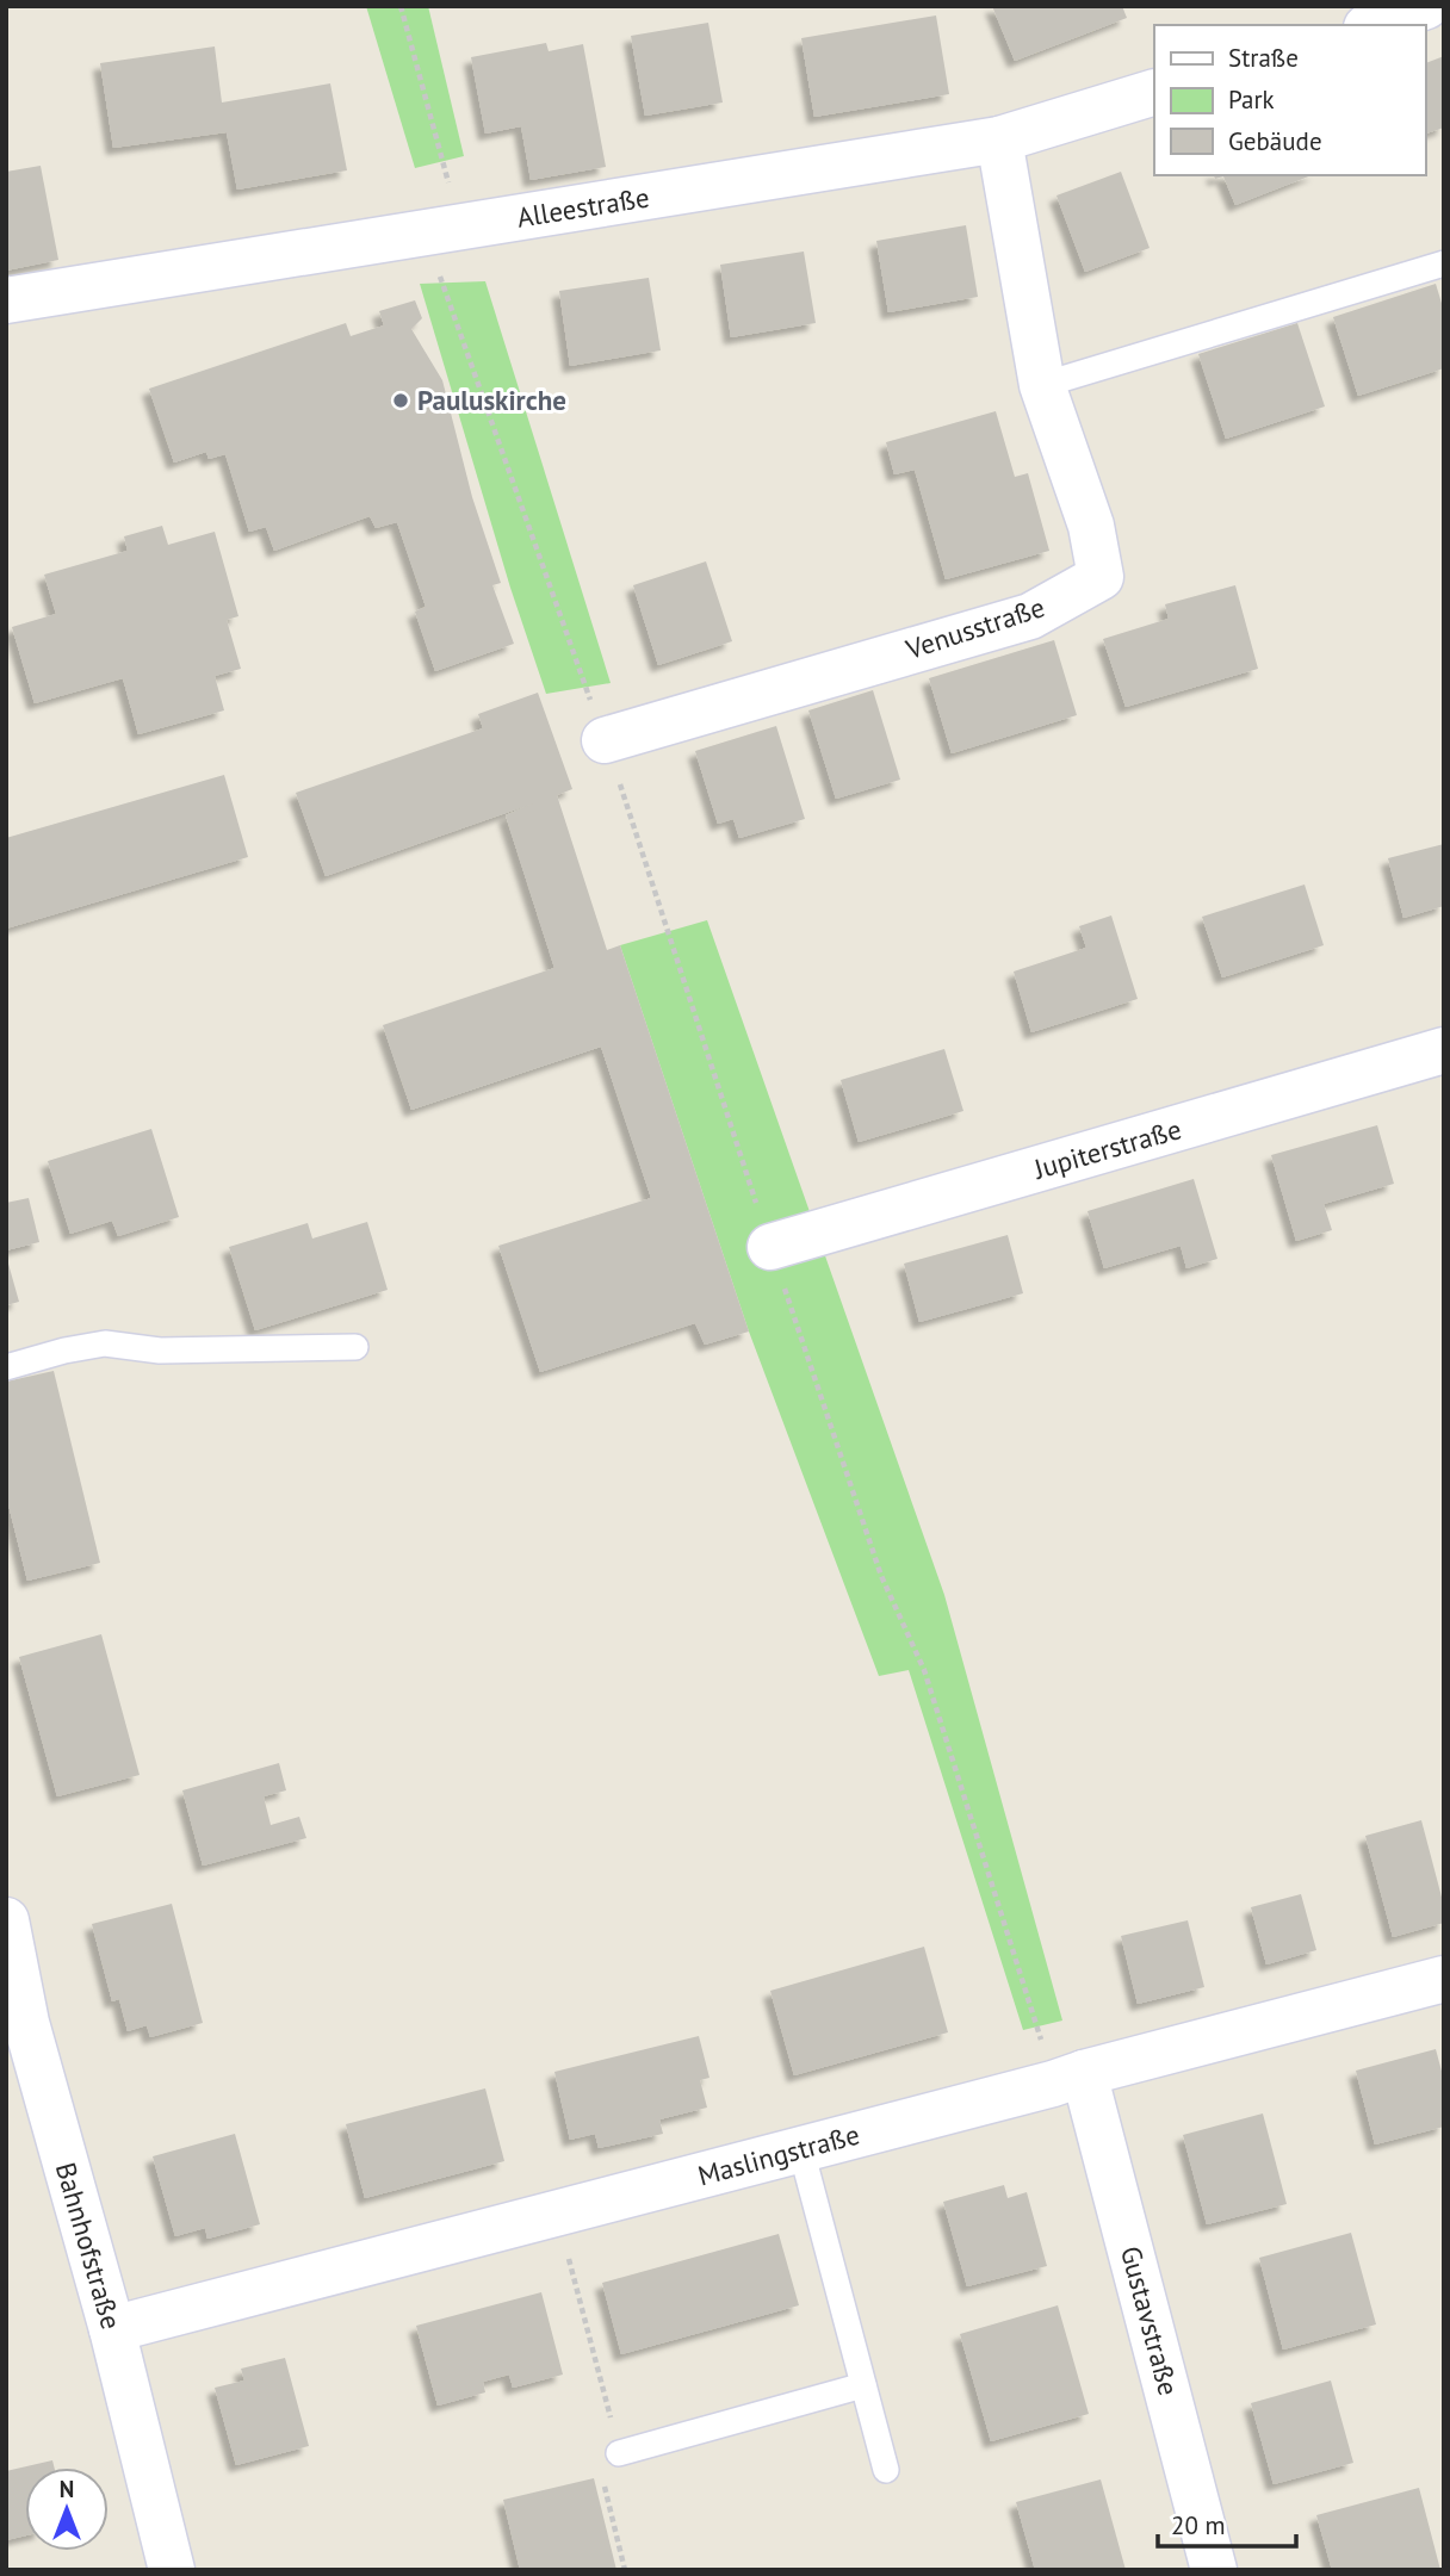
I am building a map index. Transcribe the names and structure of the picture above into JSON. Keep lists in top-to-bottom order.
{
  "streets": {
    "street": [
      "Alleestraße",
      "Venusstraße",
      "Jupiterstraße",
      "Maslingstraße",
      "Bahnhofstraße",
      "Gustavstraße"
    ]
  },
  "crossings": [
    ["Alleestraße", "Venusstraße"],
    ["Maslingstraße", "Bahnhofstraße"],
    ["Maslingstraße", "Gustavstraße"]
  ],
  "places": ["Pauluskirche"],
  "legend": ["Straße", "Park", "Gebäude"],
  "scale_bar": "20 m",
  "north": "top"
}
